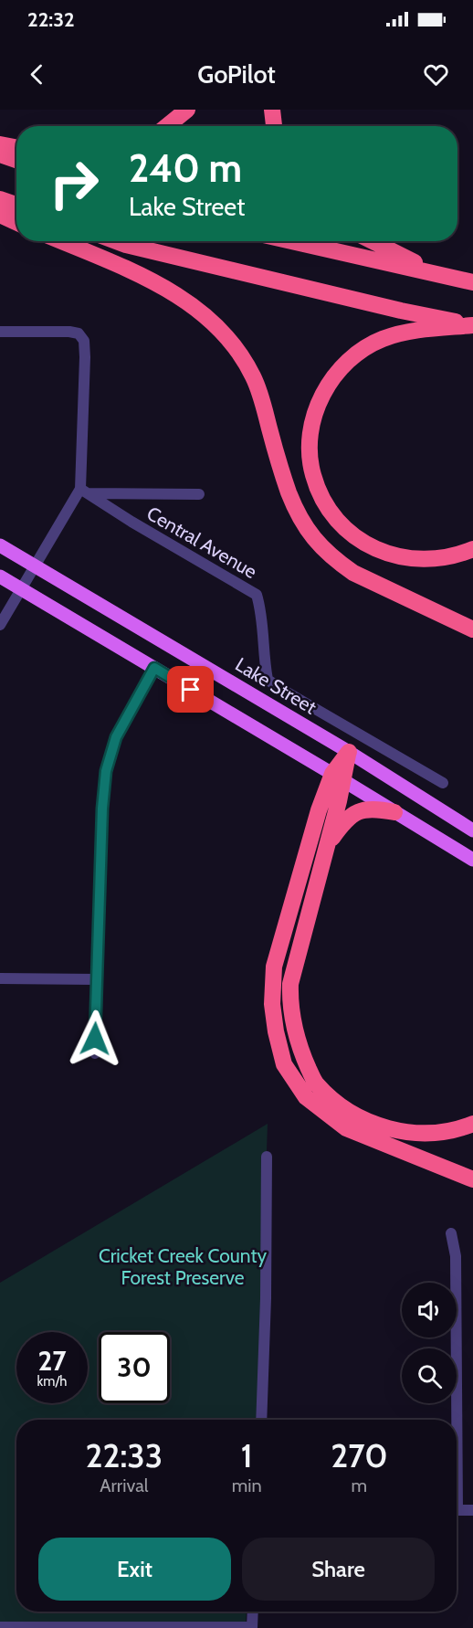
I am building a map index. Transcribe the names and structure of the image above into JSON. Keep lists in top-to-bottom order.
{
  "streets": {
    "main road": ["Lake Street"],
    "street": ["Central Avenue"]
  },
  "parks": ["Cricket Creek County Forest Preserve"],
  "page": {
    "status": "22:32",
    "header": "GoPilot",
    "turn": ["240 m", "Lake Street"],
    "speed": "27 km/h",
    "limit": "30",
    "eta": [
      "22:33",
      "Arrival",
      "1",
      "min",
      "270",
      "m"
    ],
    "buttons": ["Exit", "Share"]
  }
}
